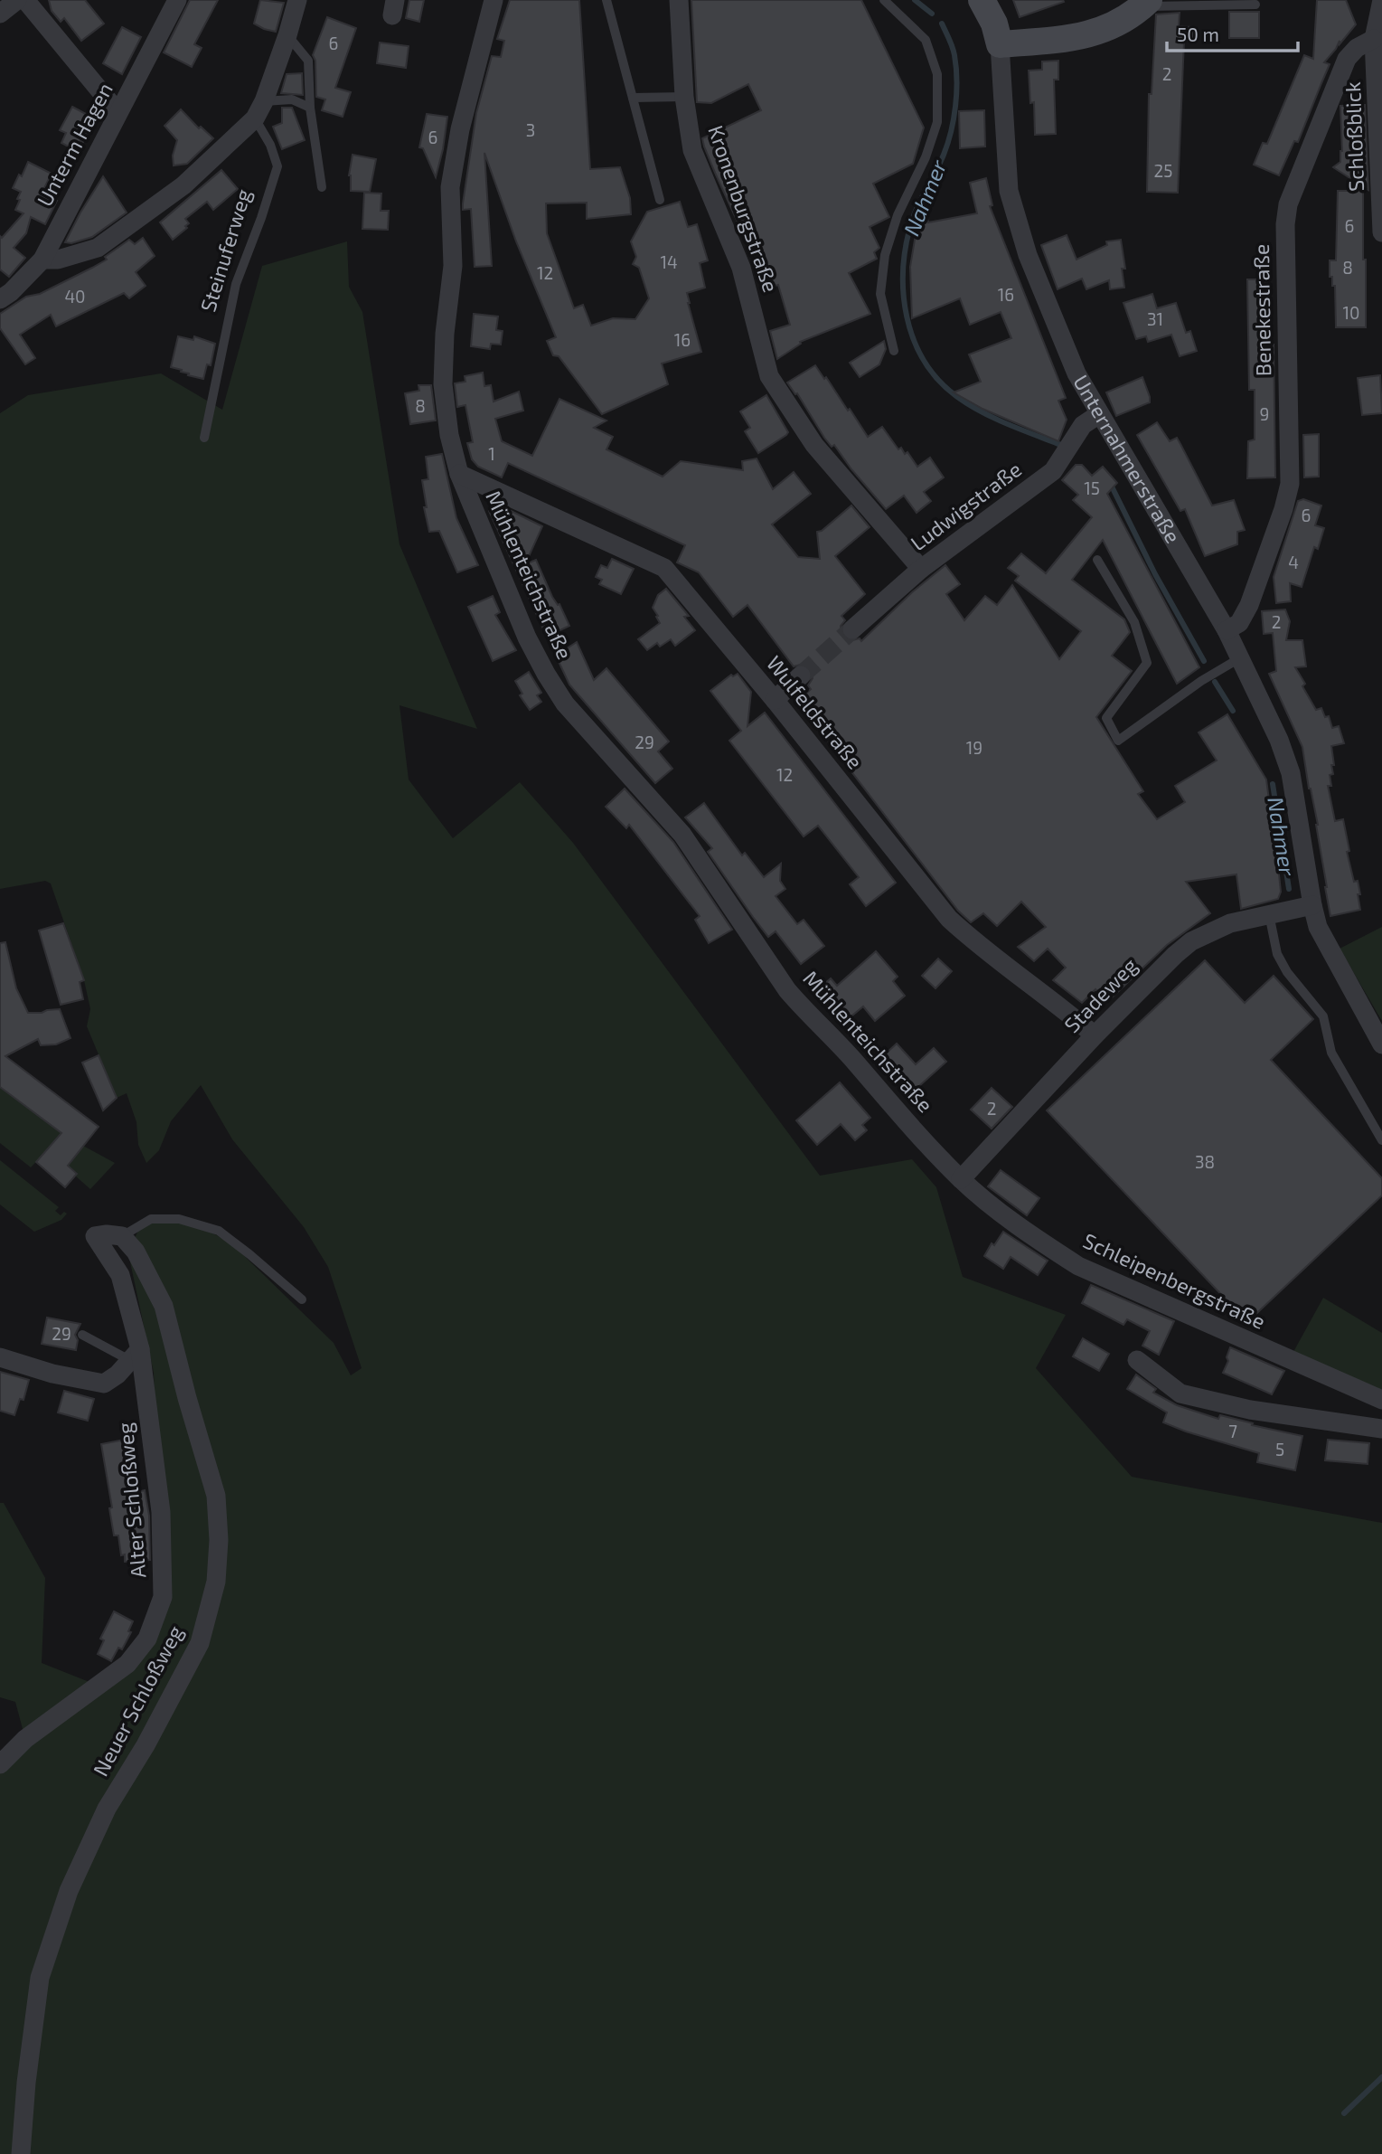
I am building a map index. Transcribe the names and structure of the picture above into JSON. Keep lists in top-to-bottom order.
{
  "streets": {
    "street": [
      "Schloßblick",
      "Unterm Hagen",
      "Kronenburgstraße",
      "Benekestraße",
      "Unternahmerstraße",
      "Ludwigstraße",
      "Mühlenteichstraße",
      "Wulfeldstraße",
      "Stadeweg",
      "Schleipenbergstraße",
      "Alter Schloßweg",
      "Neuer Schloßweg"
    ],
    "lane": ["Steinuferweg"]
  },
  "crossings": [
    ["Schloßblick", "Benekestraße"],
    ["Kronenburgstraße", "Ludwigstraße"],
    ["Benekestraße", "Unternahmerstraße"],
    ["Unternahmerstraße", "Ludwigstraße"],
    ["Unternahmerstraße", "Stadeweg"],
    ["Mühlenteichstraße", "Wulfeldstraße"],
    ["Mühlenteichstraße", "Stadeweg"],
    ["Mühlenteichstraße", "Schleipenbergstraße"],
    ["Wulfeldstraße", "Stadeweg"],
    ["Stadeweg", "Schleipenbergstraße"],
    ["Alter Schloßweg", "Neuer Schloßweg"]
  ],
  "water": ["Nahmer"],
  "house_numbers": [
    "6",
    "2",
    "3",
    "6",
    "25",
    "6",
    "14",
    "8",
    "12",
    "16",
    "40",
    "10",
    "31",
    "16",
    "8",
    "9",
    "1",
    "15",
    "6",
    "4",
    "2",
    "29",
    "19",
    "12",
    "2",
    "38",
    "29",
    "7",
    "5"
  ],
  "scale_bar": "50 m"
}
